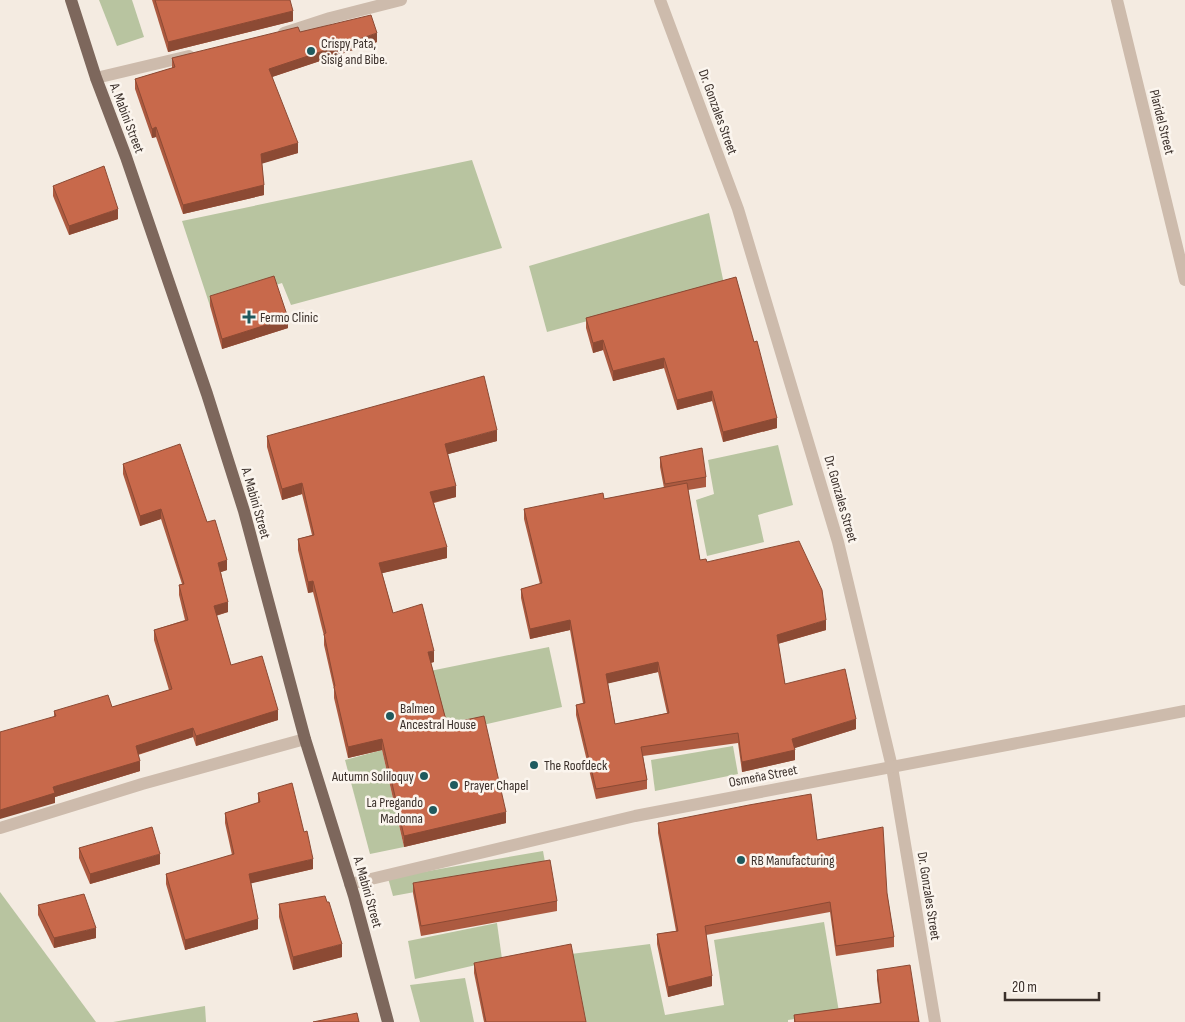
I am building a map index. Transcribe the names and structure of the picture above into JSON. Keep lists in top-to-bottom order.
{
  "streets": {
    "main road": ["A. Mabini Street"],
    "street": ["Dr. Gonzales Street", "Plaridel Street", "Osmeña Street"]
  },
  "crossings": [
    ["Dr. Gonzales Street", "Osmeña Street"],
    ["A. Mabini Street", "Osmeña Street"]
  ],
  "places": {
    "other": [
      "Crispy Pata, Sisig and Bibe.",
      "Balmeo Ancestral House",
      "The Roofdeck",
      "Autumn Soliloquy",
      "Prayer Chapel",
      "La Pregando Madonna",
      "RB Manufacturing"
    ],
    "health": ["Fermo Clinic"]
  },
  "scale_bar": "20 m"
}
